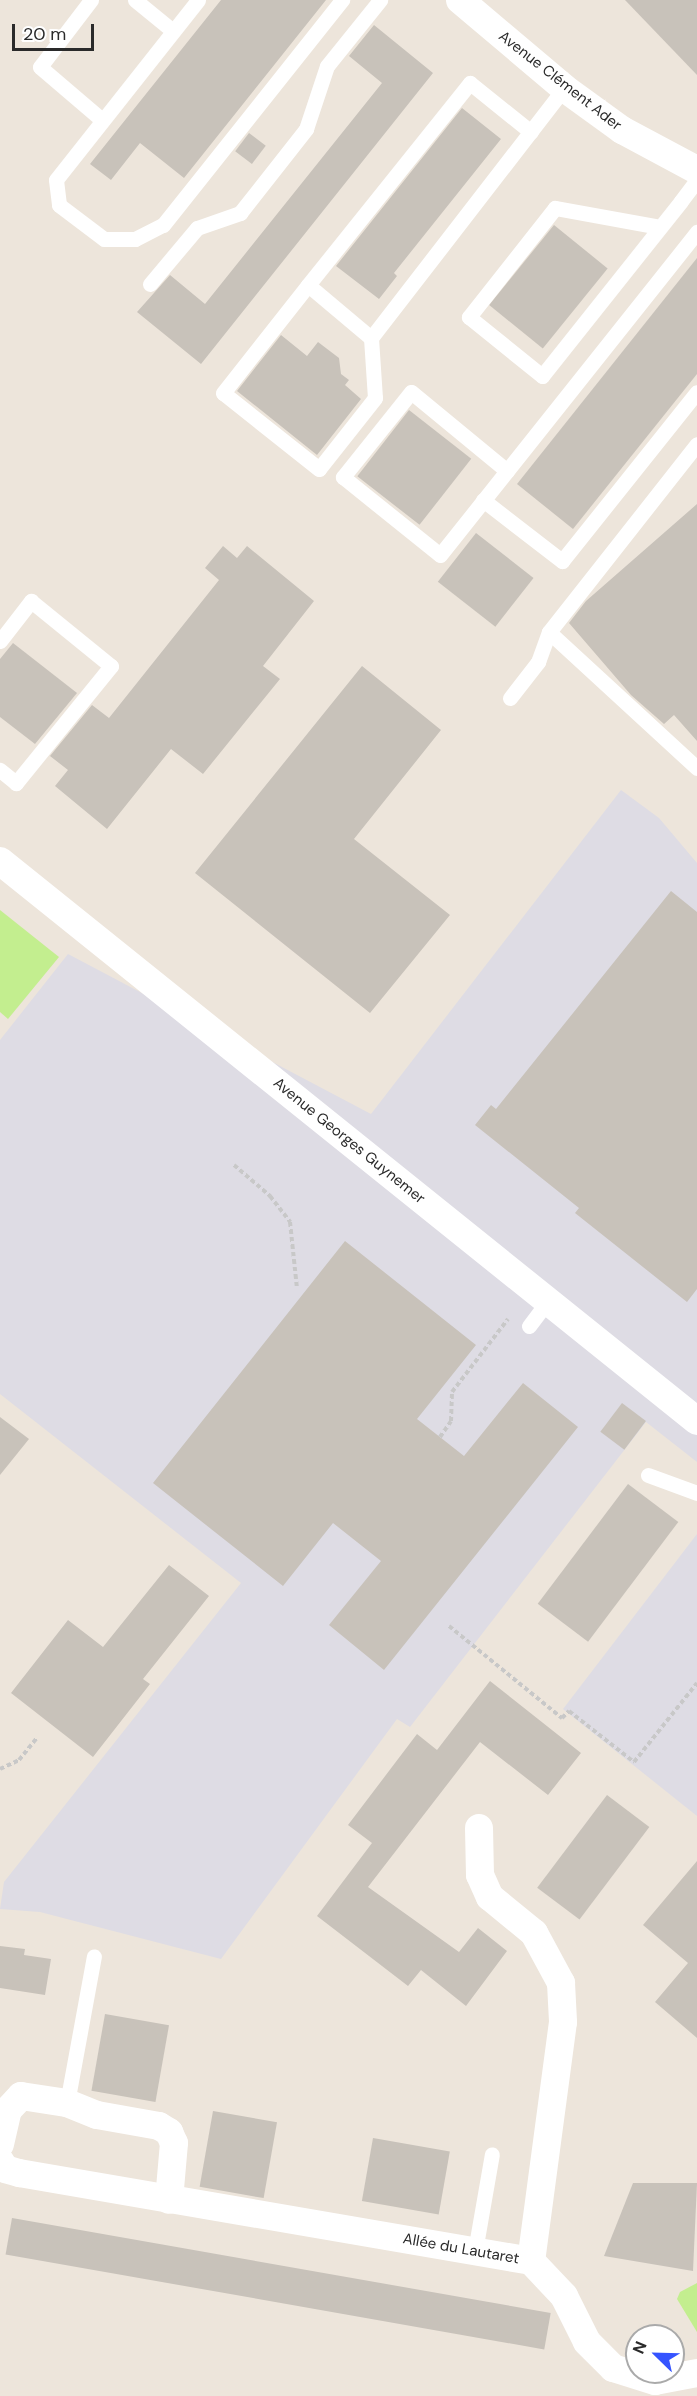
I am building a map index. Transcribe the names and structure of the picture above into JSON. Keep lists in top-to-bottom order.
{
  "streets": {
    "street": ["Avenue Clément Ader", "Avenue Georges Guynemer", "Allée du Lautaret"]
  },
  "scale_bar": "20 m",
  "north": "top left"
}
